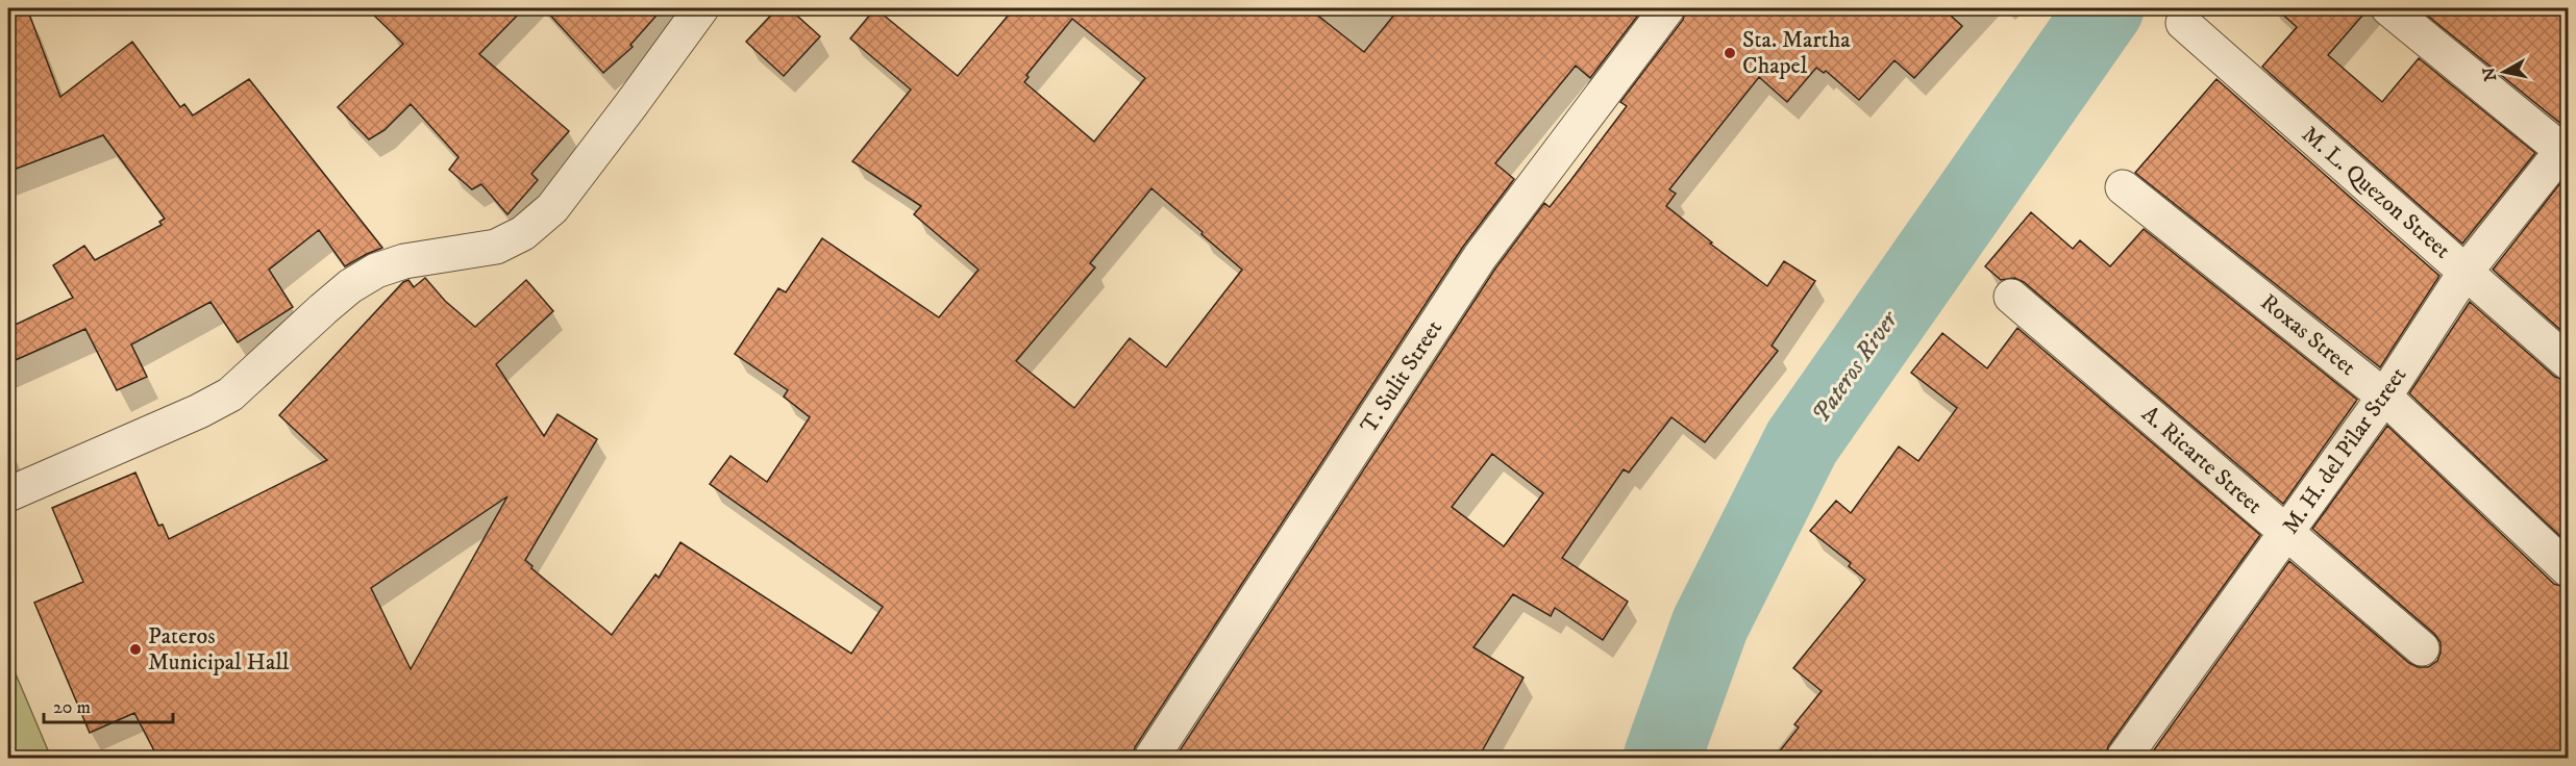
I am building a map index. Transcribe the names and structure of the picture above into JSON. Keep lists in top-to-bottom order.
{
  "streets": {
    "street": [
      "M. L. Quezon Street",
      "Roxas Street",
      "T. Sulit Street",
      "M. H. del Pilar Street",
      "A. Ricarte Street"
    ]
  },
  "crossings": [
    ["M. L. Quezon Street", "M. H. del Pilar Street"],
    ["Roxas Street", "M. H. del Pilar Street"],
    ["M. H. del Pilar Street", "A. Ricarte Street"]
  ],
  "water": ["Pateros River"],
  "places": ["Sta. Martha Chapel", "Pateros Municipal Hall"],
  "scale_bar": "20 m",
  "north": "left"
}
